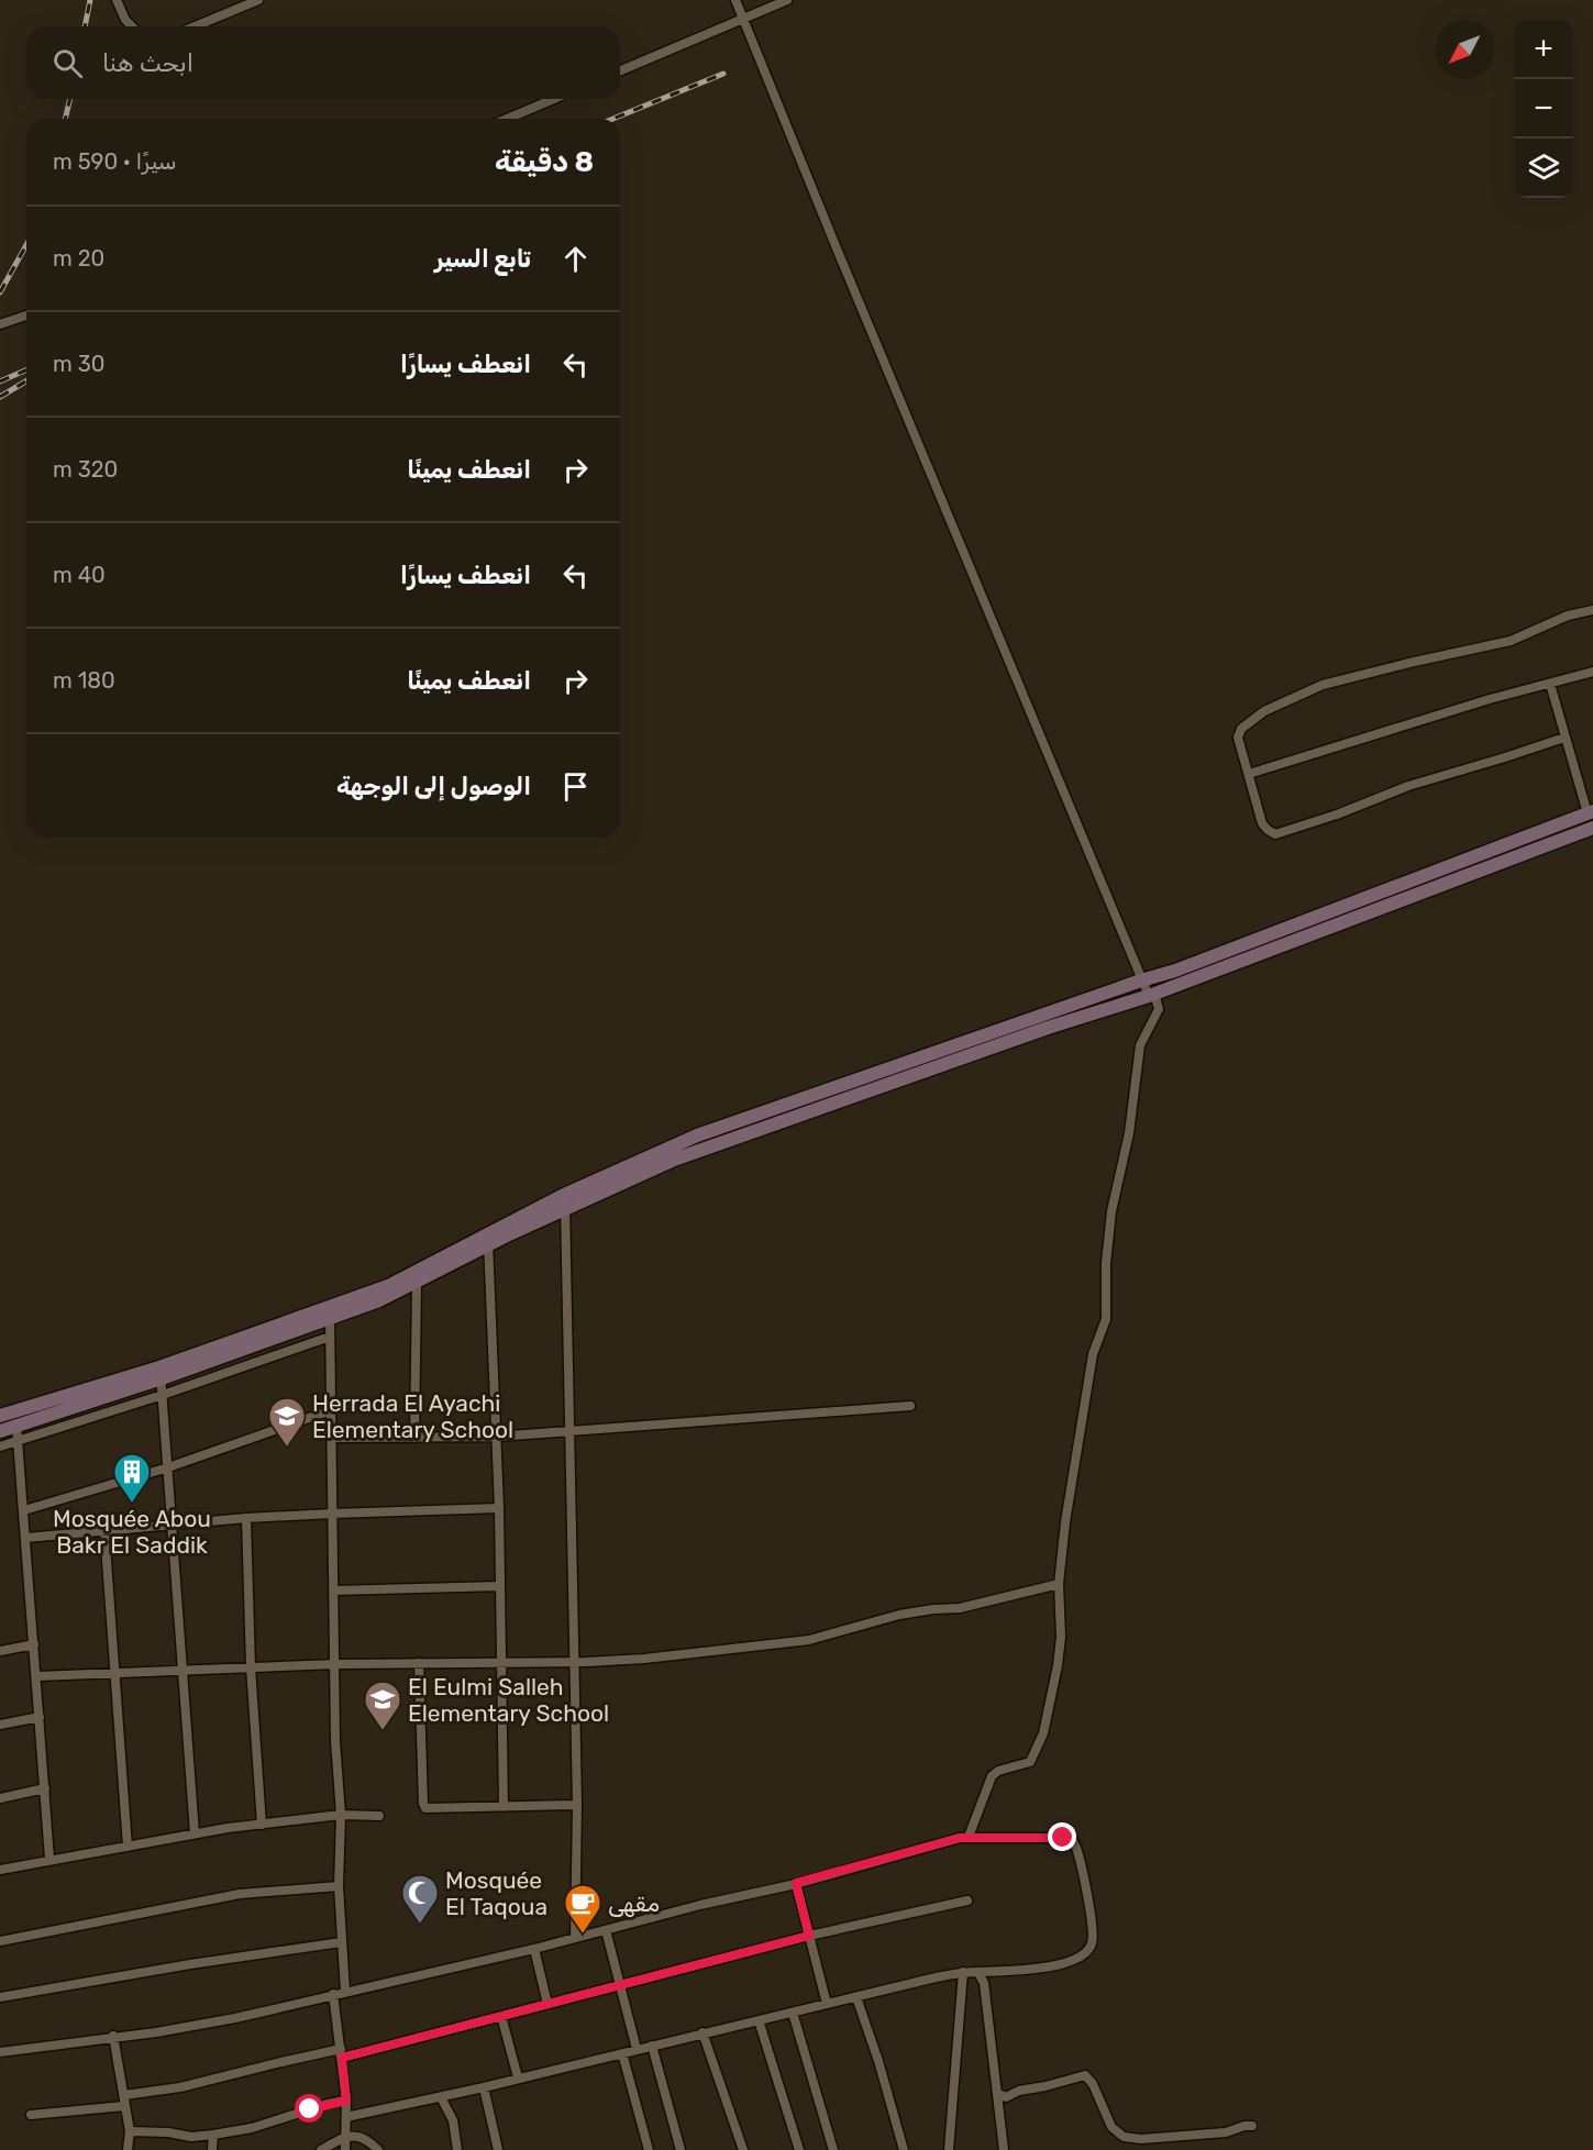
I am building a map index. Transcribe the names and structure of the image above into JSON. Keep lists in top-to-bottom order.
{
  "places": {
    "school or university": ["Herrada El Ayachi Elementary School", "El Eulmi Salleh Elementary School"],
    "building": ["Mosquée Abou Bakr El Saddik"],
    "mosque": ["Mosquée El Taqoua"],
    "cafe": ["مقهى"]
  },
  "north": "bottom left",
  "page": {
    "map_buttons": ["+", "−"],
    "search": "ابحث هنا",
    "heading": ["8 دقيقة", "سيرًا · 590 m"],
    "list": [
      ["تابع السير", "20 m"],
      ["انعطف يسارًا", "30 m"],
      ["انعطف يمينًا", "320 m"],
      ["انعطف يسارًا", "40 m"],
      ["انعطف يمينًا", "180 m"],
      "الوصول إلى الوجهة"
    ]
  }
}
